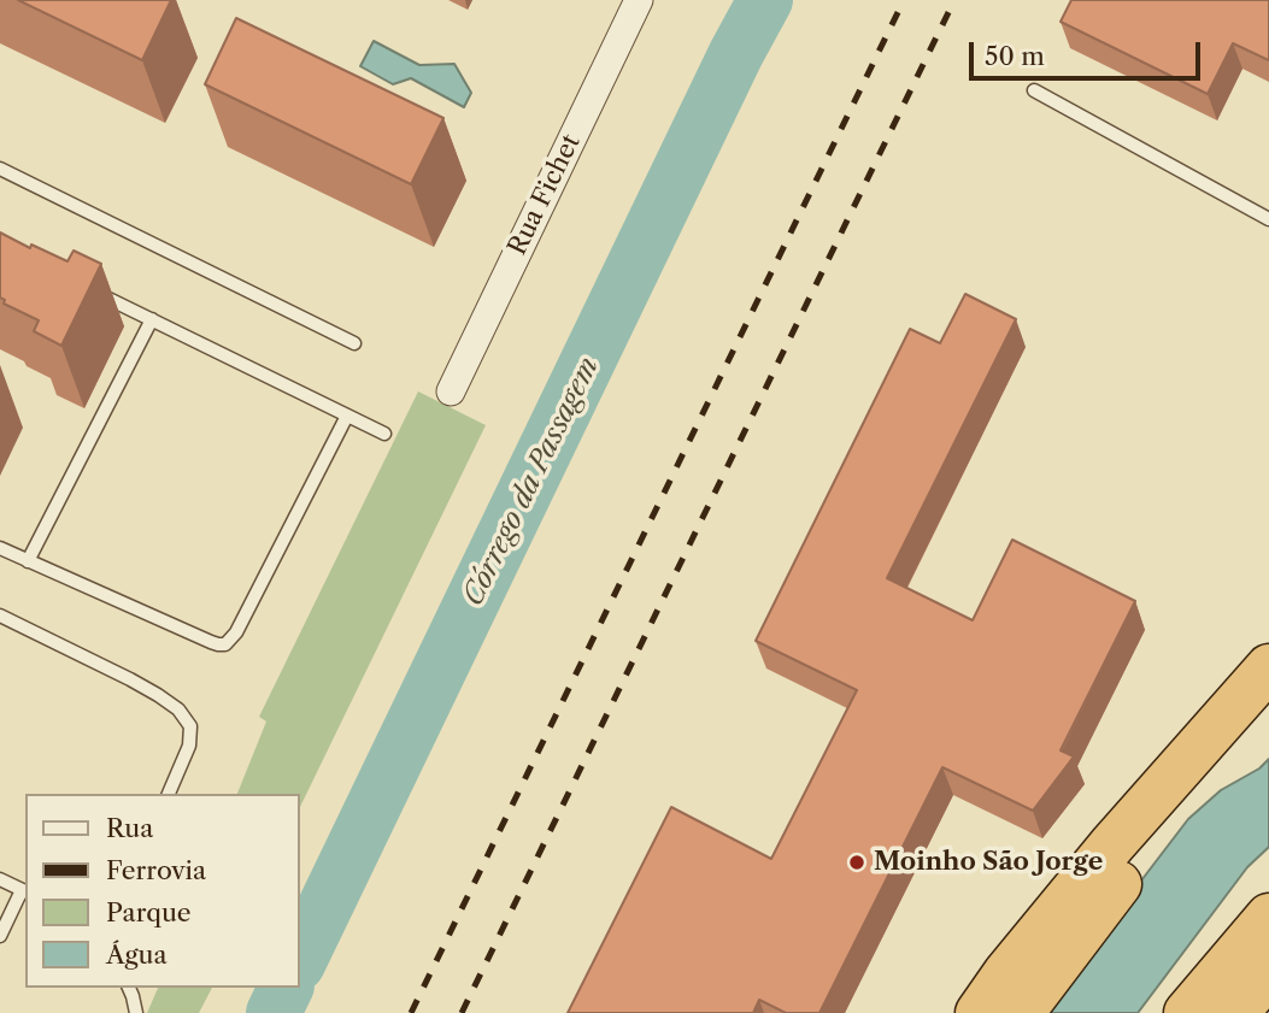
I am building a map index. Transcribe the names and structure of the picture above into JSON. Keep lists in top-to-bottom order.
{
  "streets": {
    "street": ["Rua Fichet"]
  },
  "water": ["Córrego da Passagem"],
  "places": ["Moinho São Jorge"],
  "legend": [
    "Rua",
    "Ferrovia",
    "Parque",
    "Água"
  ],
  "scale_bar": "50 m"
}
